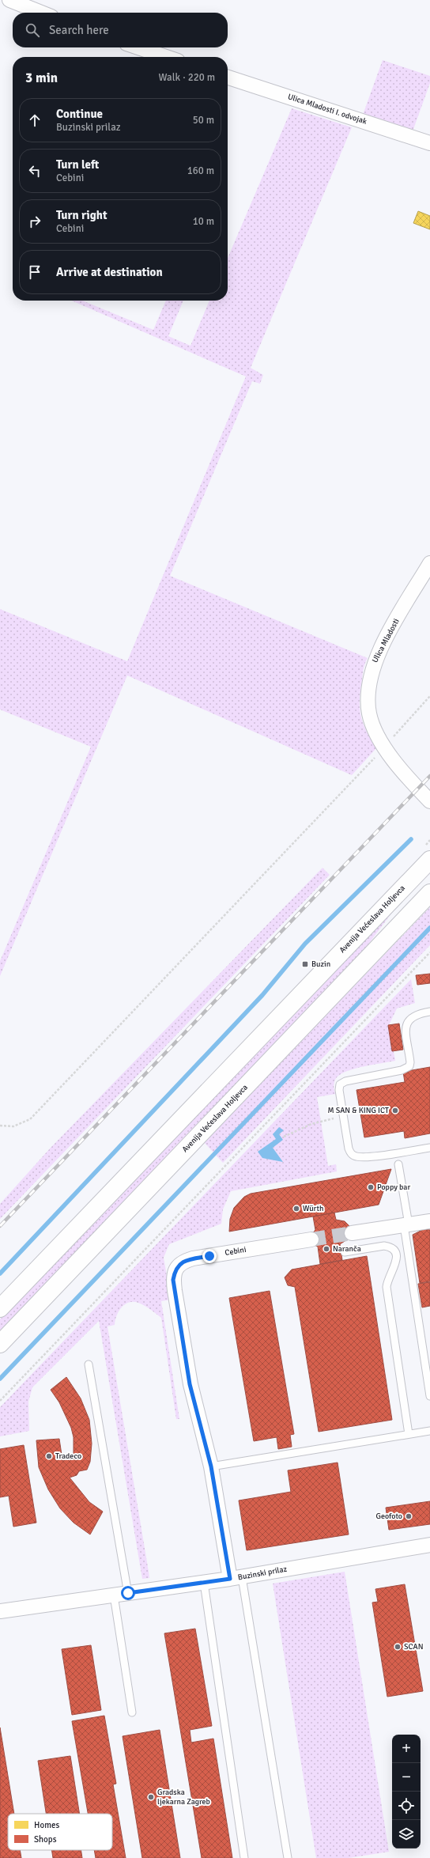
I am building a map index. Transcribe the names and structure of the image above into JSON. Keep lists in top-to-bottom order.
{
  "streets": {
    "main road": ["Avenija Većeslava Holjevca"],
    "street": [
      "Ulica Mladosti I. odvojak",
      "Ulica Mladosti",
      "Cebini",
      "Buzinski prilaz"
    ]
  },
  "crossings": [
    ["Cebini", "Buzinski prilaz"]
  ],
  "places": {
    "transit": ["Buzin"],
    "other": [
      "M SAN & KING ICT",
      "Poppy bar",
      "Würth",
      "Naranča",
      "Tradeco",
      "Geofoto",
      "SCAN",
      "Gradska ljekarna Zagreb"
    ]
  },
  "legend": ["Homes", "Shops"],
  "page": {
    "search": "Search here",
    "heading": ["3 min", "Walk · 220 m"],
    "list": [
      ["Continue", "Buzinski prilaz", "50 m"],
      ["Turn left", "Cebini", "160 m"],
      ["Turn right", "Cebini", "10 m"],
      "Arrive at destination"
    ],
    "map_buttons": ["+", "−"]
  }
}
